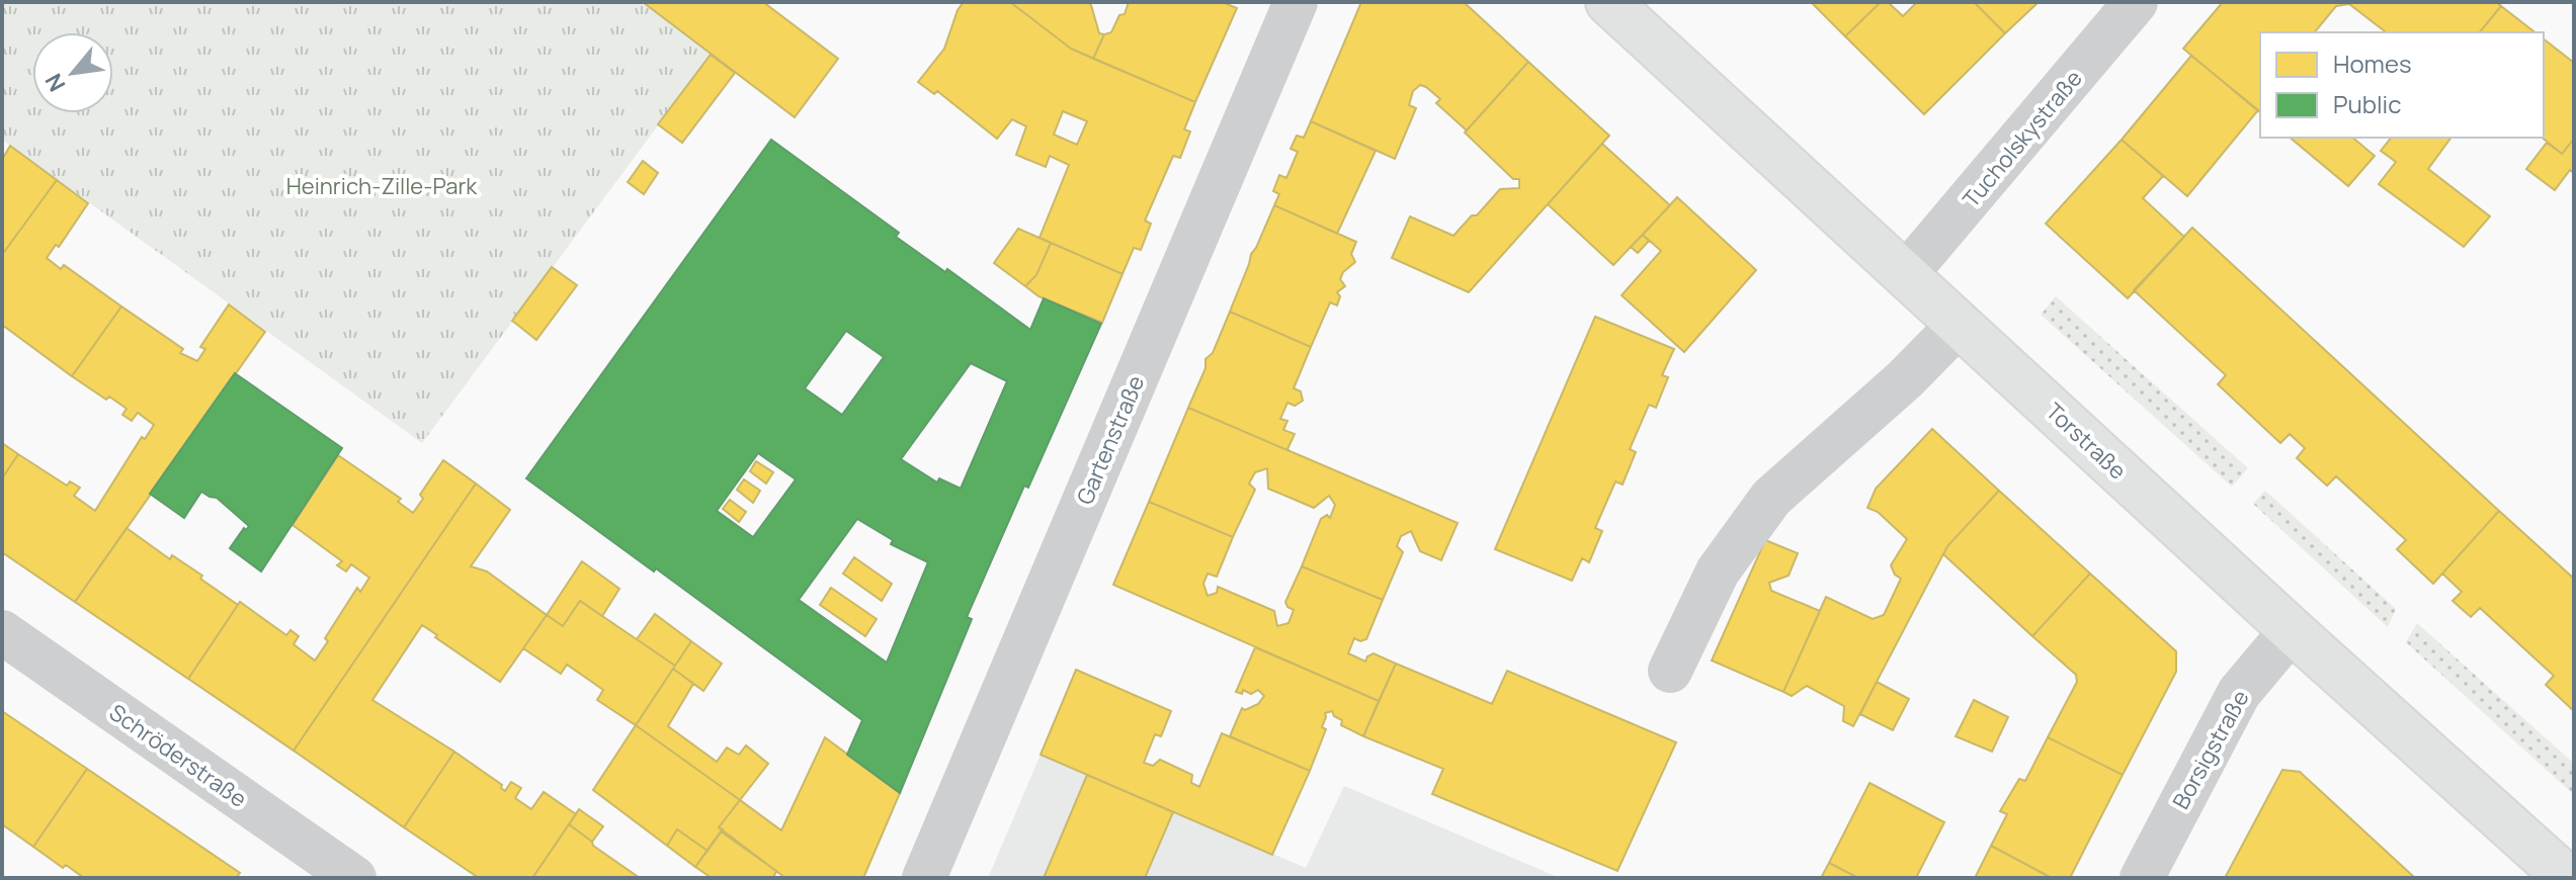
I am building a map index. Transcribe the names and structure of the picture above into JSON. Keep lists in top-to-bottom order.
{
  "streets": {
    "main road": ["Torstraße"],
    "street": [
      "Tucholskystraße",
      "Gartenstraße",
      "Borsigstraße",
      "Schröderstraße"
    ]
  },
  "crossings": [
    ["Tucholskystraße", "Torstraße"],
    ["Torstraße", "Borsigstraße"]
  ],
  "parks": ["Heinrich-Zille-Park"],
  "legend": ["Homes", "Public"],
  "north": "bottom left"
}
